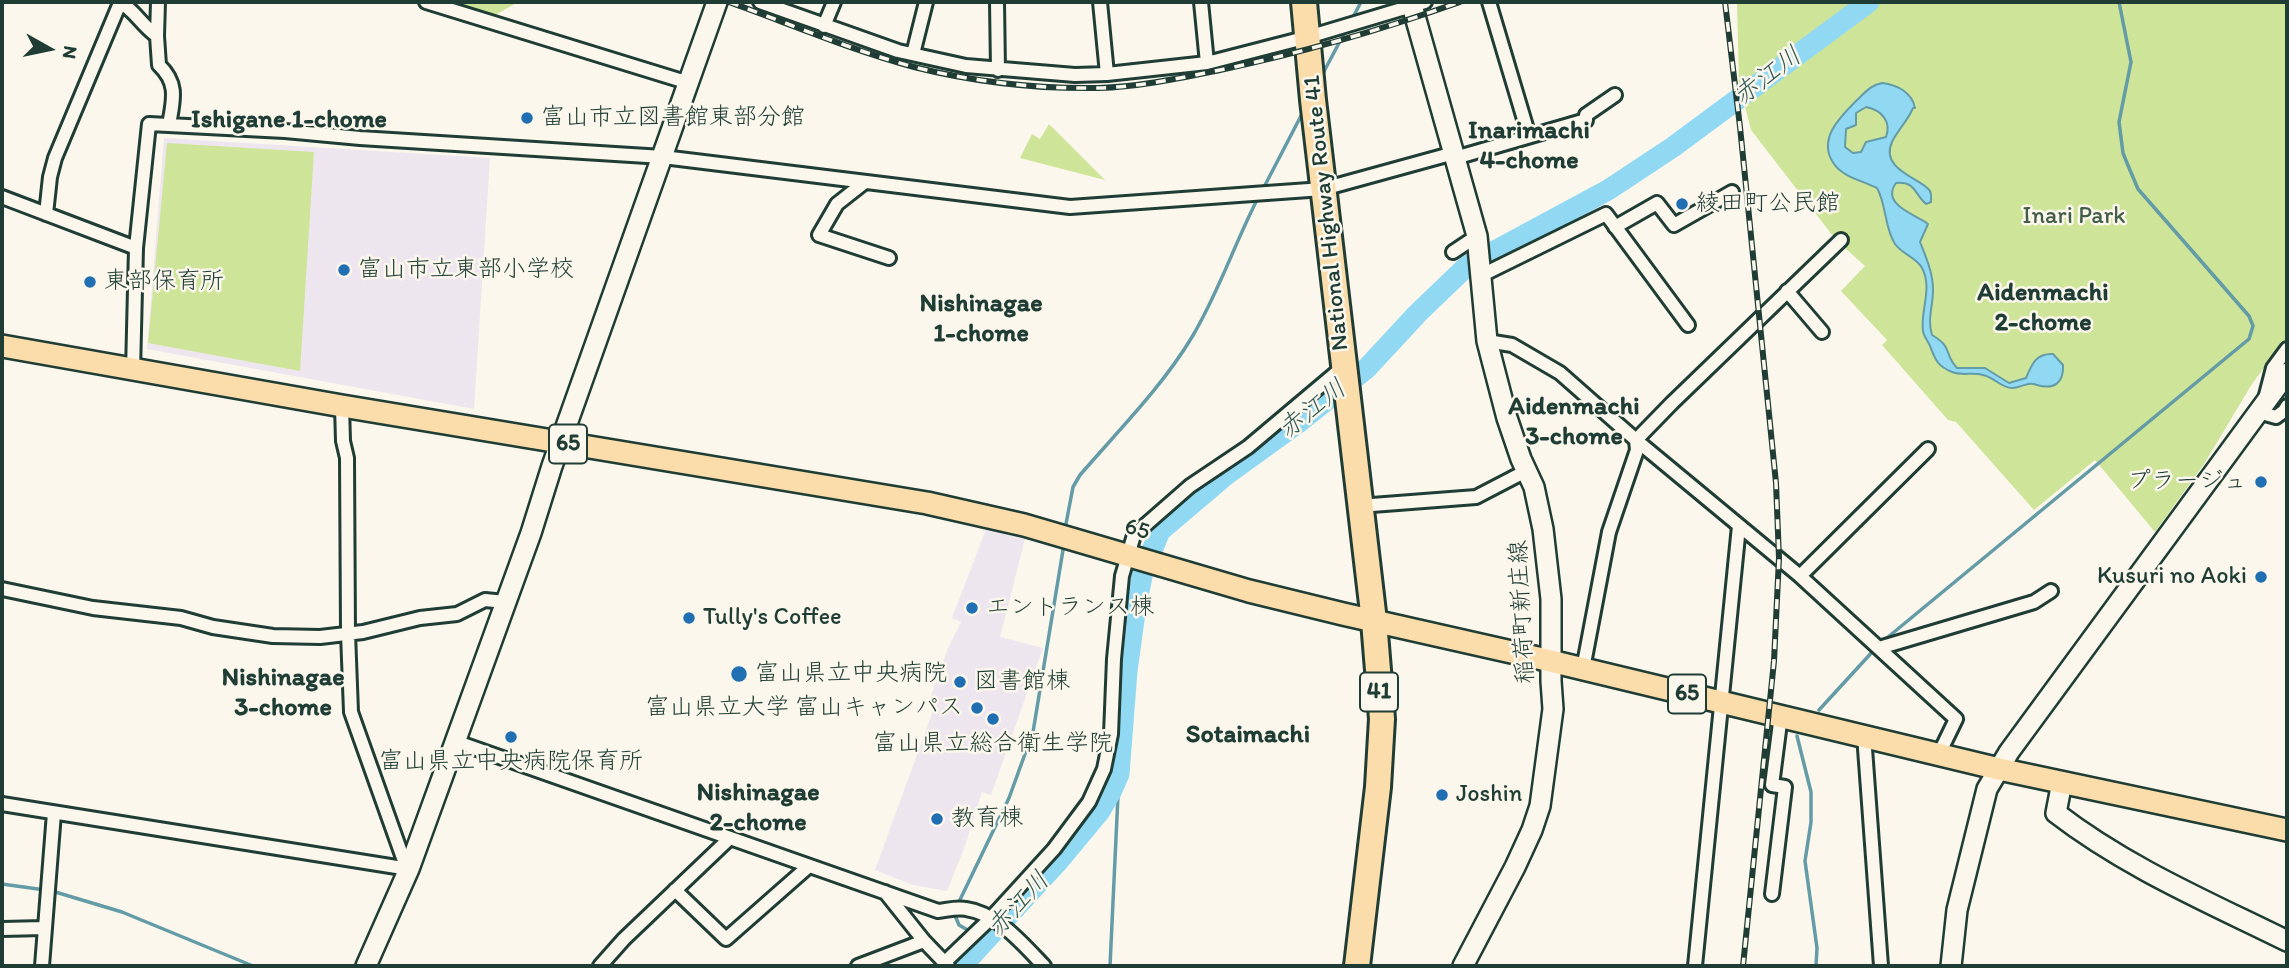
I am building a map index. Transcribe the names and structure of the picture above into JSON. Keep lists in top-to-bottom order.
{
  "streets": {
    "highway": ["National Highway Route 41", "41"],
    "main road": ["65"],
    "street": ["稲荷町新庄線"]
  },
  "crossings": [
    ["National Highway Route 41", "65"],
    ["65", "稲荷町新庄線"]
  ],
  "districts": [
    "Ishigane 1-chome",
    "Inarimachi 4-chome",
    "Aidenmachi 2-chome",
    "Nishinagae 1-chome",
    "Aidenmachi 3-chome",
    "Nishinagae 3-chome",
    "Sotaimachi",
    "Nishinagae 2-chome"
  ],
  "water": ["赤江川"],
  "parks": ["Inari Park"],
  "places": [
    "富山市立図書館東部分館",
    "綾田町公民館",
    "富山市立東部小学校",
    "東部保育所",
    "プラージュ",
    "Kusuri no Aoki",
    "エントランス棟",
    "Tully's Coffee",
    "富山県立中央病院",
    "図書館棟",
    "富山県立大学 富山キャンパス",
    "富山県立総合衛生学院",
    "富山県立中央病院保育所",
    "Joshin",
    "教育棟"
  ],
  "north": "right"
}
